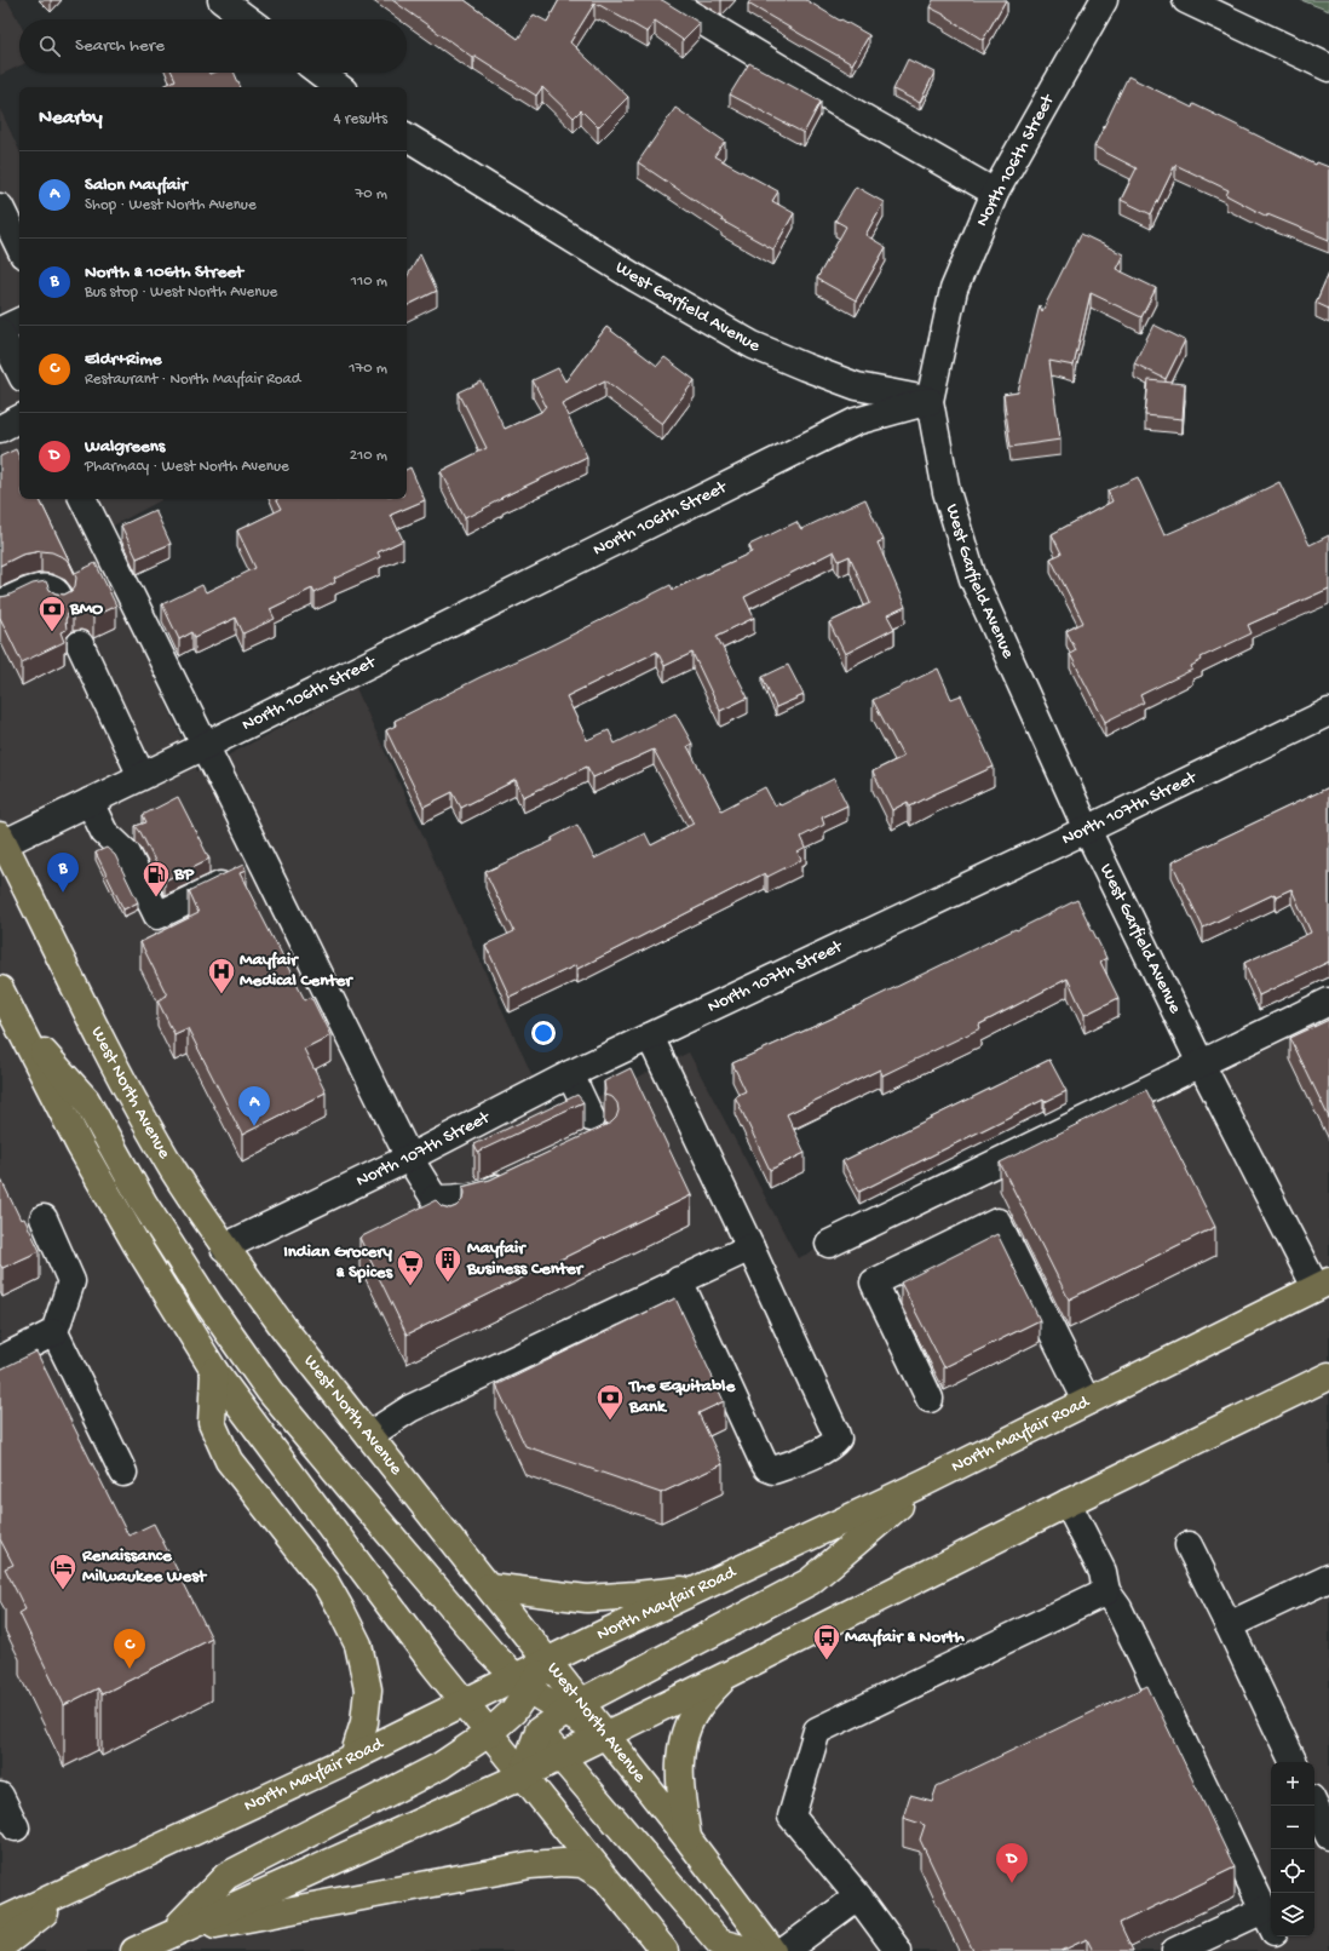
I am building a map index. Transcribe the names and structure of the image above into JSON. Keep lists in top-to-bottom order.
{
  "streets": {
    "main road": ["West North Avenue", "North Mayfair Road"],
    "street": ["North 106th Street", "West Garfield Avenue", "North 107th Street"]
  },
  "crossings": [
    ["North 106th Street", "West Garfield Avenue"],
    ["North 106th Street", "West North Avenue"],
    ["West Garfield Avenue", "North 107th Street"],
    ["West Garfield Avenue", "North Mayfair Road"],
    ["North 107th Street", "West North Avenue"],
    ["West North Avenue", "North Mayfair Road"]
  ],
  "places": {
    "bank": ["BMO", "The Equitable Bank"],
    "fuel station": ["BP"],
    "hospital": ["Mayfair Medical Center"],
    "building": ["Mayfair Business Center"],
    "supermarket": ["Indian Grocery & Spices"],
    "hotel": ["Renaissance Milwaukee West"],
    "bus stop": ["Mayfair & North"]
  },
  "page": {
    "search": "Search here",
    "heading": ["Nearby", "4 results"],
    "list": [
      {
        "mark": "A",
        "name": "Salon Mayfair",
        "note": "Shop · West North Avenue",
        "value": "70 m"
      },
      {
        "mark": "B",
        "name": "North & 106th Street",
        "note": "Bus stop · West North Avenue",
        "value": "110 m"
      },
      {
        "mark": "C",
        "name": "Eldr+Rime",
        "note": "Restaurant · North Mayfair Road",
        "value": "170 m"
      },
      {
        "mark": "D",
        "name": "Walgreens",
        "note": "Pharmacy · West North Avenue",
        "value": "210 m"
      }
    ],
    "pins": [
      "B",
      "A",
      "C",
      "D"
    ],
    "map_buttons": ["+", "−"]
  }
}
